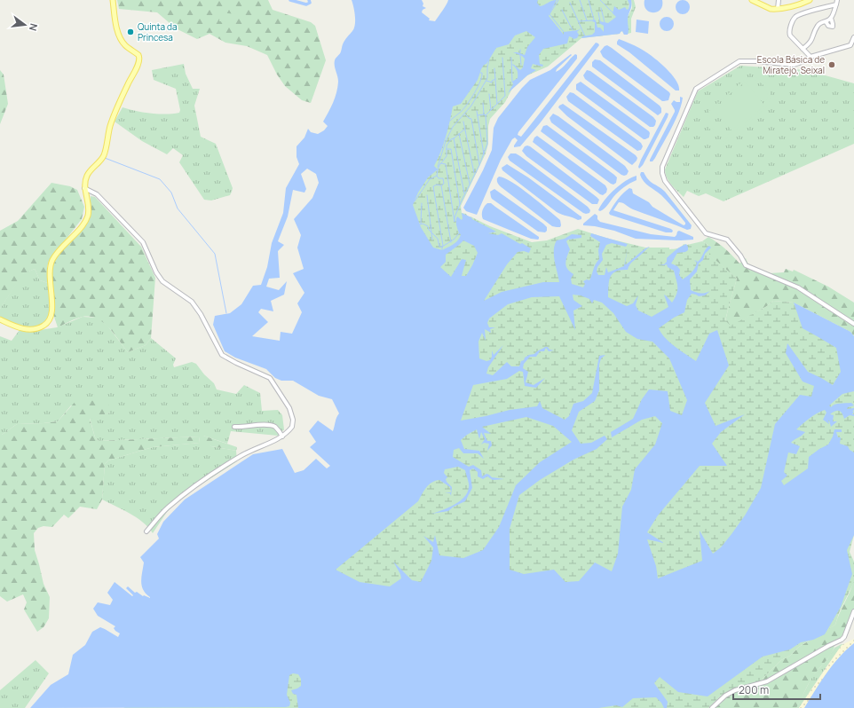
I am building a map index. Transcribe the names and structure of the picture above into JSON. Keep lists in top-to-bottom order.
{
  "places": ["Quinta da Princesa", "Escola Básica de Miratejo, Seixal"],
  "scale_bar": "200 m",
  "north": "right"
}
